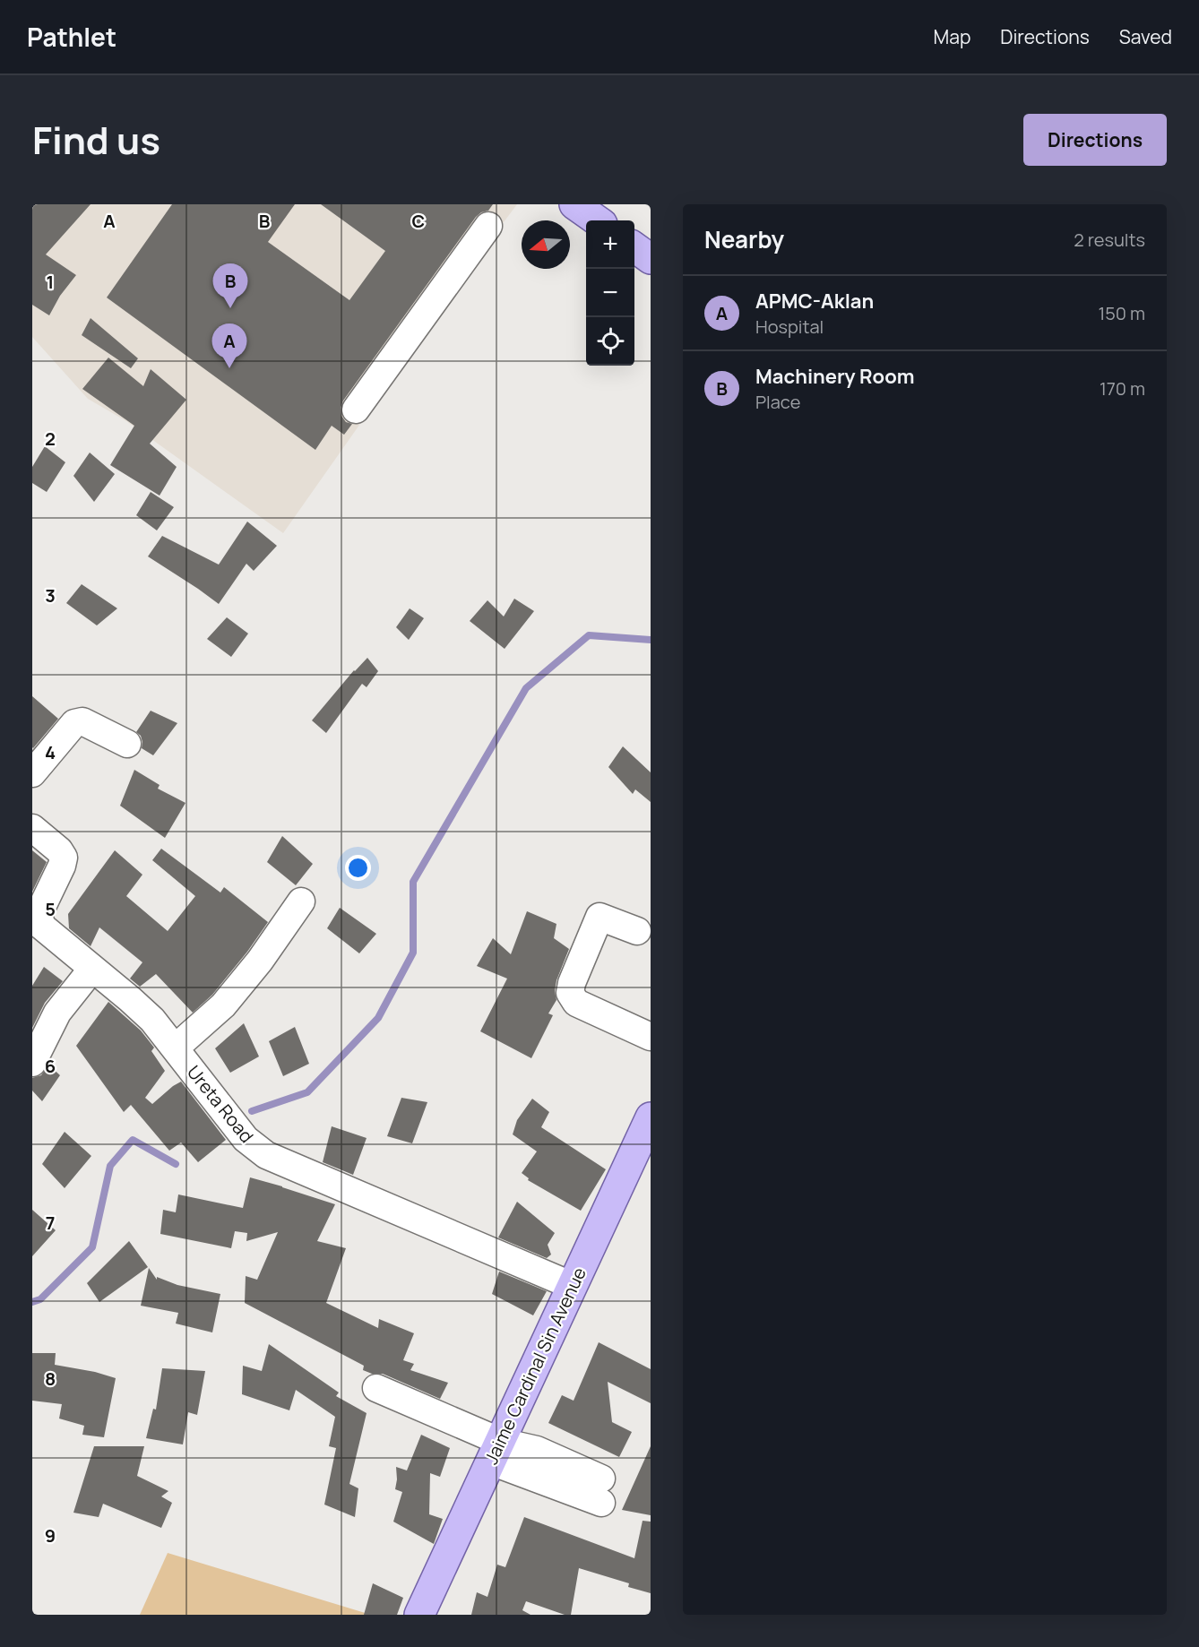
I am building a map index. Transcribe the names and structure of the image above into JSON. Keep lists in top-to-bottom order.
{
  "streets": {
    "main road": ["Jaime Cardinal Sin Avenue"],
    "street": ["Ureta Road"]
  },
  "crossings": [
    ["Ureta Road", "Jaime Cardinal Sin Avenue"]
  ],
  "north": "left",
  "page": {
    "header": "Pathlet",
    "nav": ["Map", "Directions", "Saved"],
    "title": "Find us",
    "buttons": "Directions",
    "heading": ["Nearby", "2 results"],
    "map_buttons": ["+", "−"],
    "pins": ["B", "A"],
    "list": [
      {
        "mark": "A",
        "name": "APMC-Aklan",
        "note": "Hospital",
        "value": "150 m"
      },
      {
        "mark": "B",
        "name": "Machinery Room",
        "note": "Place",
        "value": "170 m"
      }
    ]
  },
  "grid": {
    "columns": ["A", "B", "C"],
    "rows": [
      "1",
      "2",
      "3",
      "4",
      "5",
      "6",
      "7",
      "8",
      "9"
    ]
  }
}
